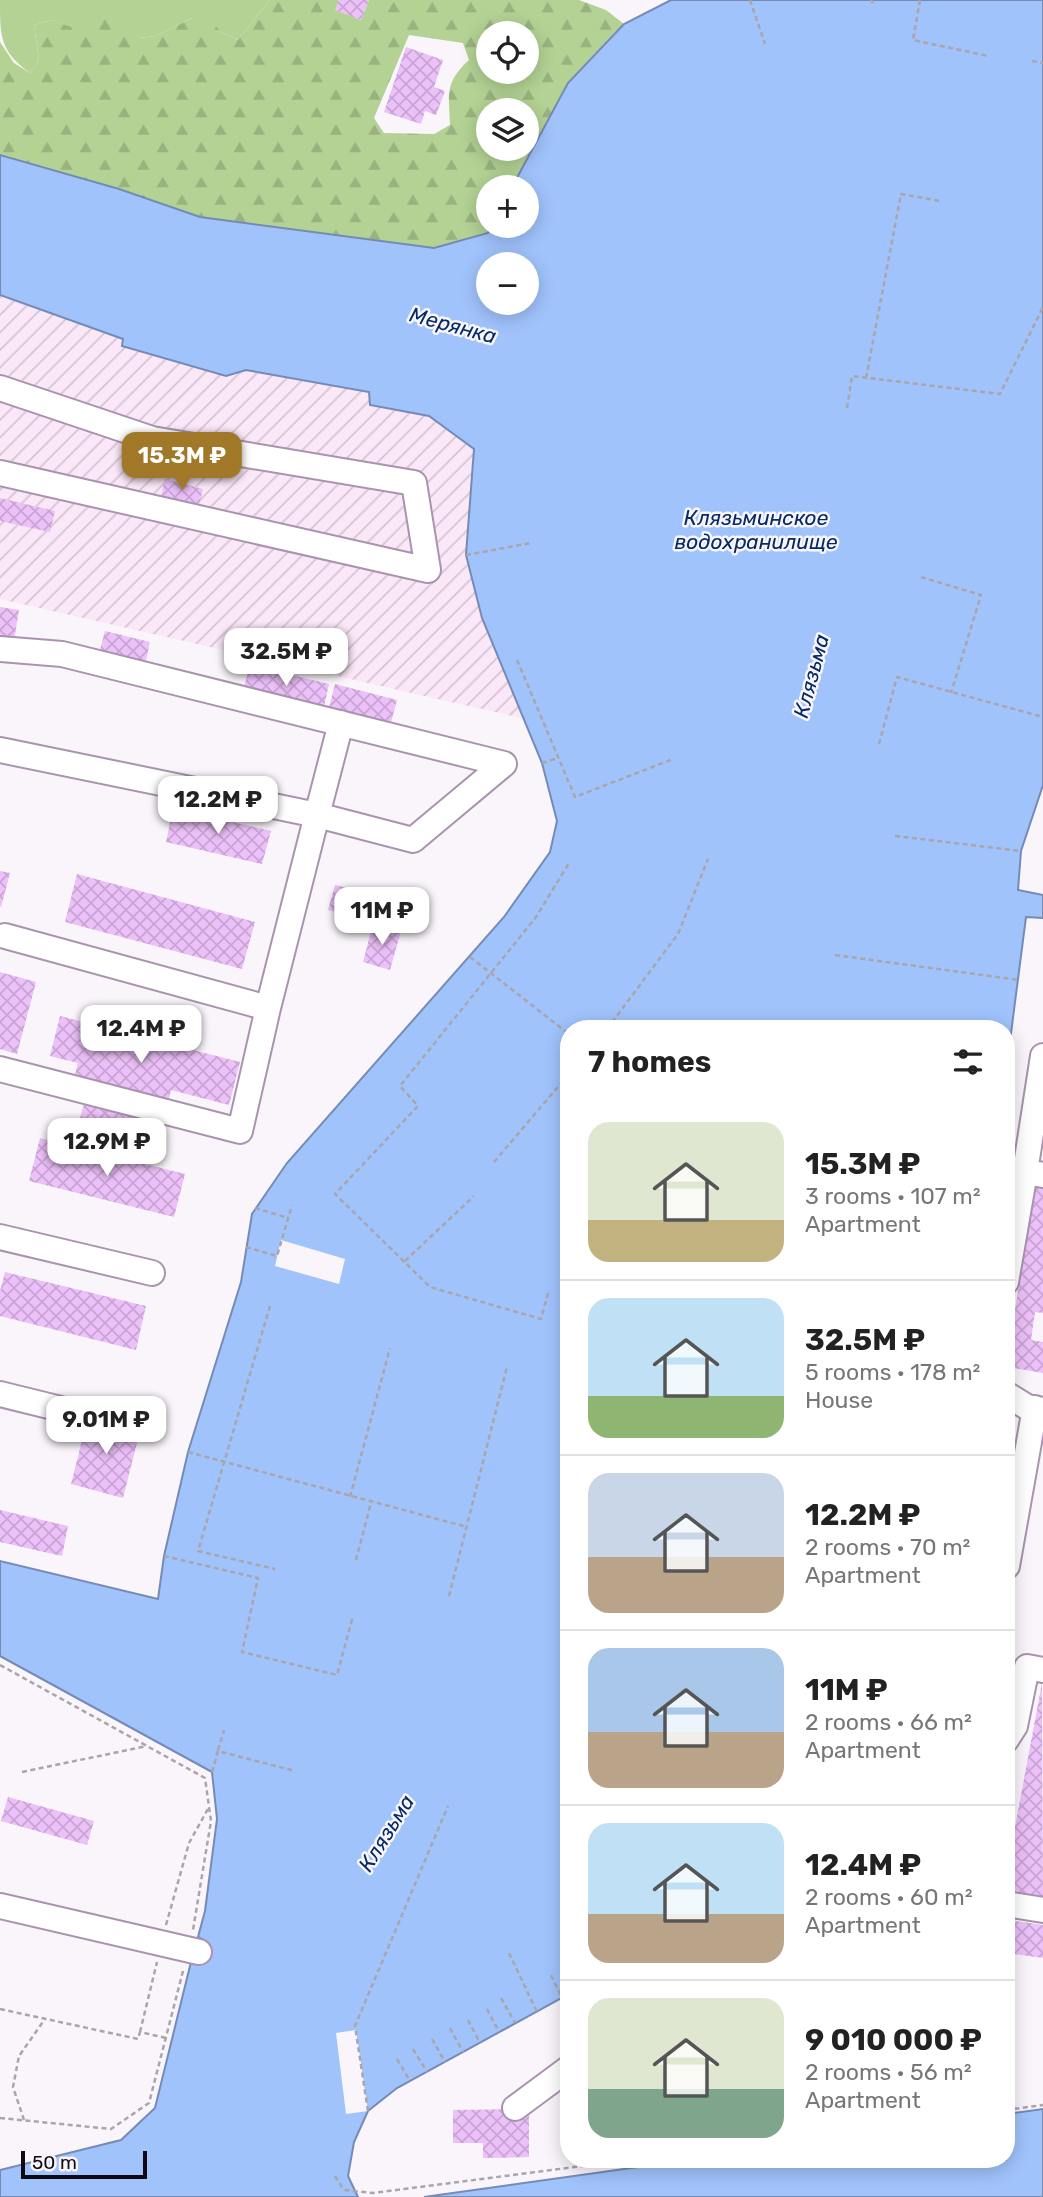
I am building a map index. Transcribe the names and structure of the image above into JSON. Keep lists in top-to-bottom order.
{
  "water": ["Мерянка", "Клязьминское водохранилище", "Клязьма"],
  "scale_bar": "50 m",
  "page": {
    "map_buttons": ["+", "−"],
    "price": [
      "15.3M ₽",
      "32.5M ₽",
      "12.2M ₽",
      "11M ₽",
      "12.4M ₽",
      "12.9M ₽",
      "9.01M ₽"
    ],
    "heading": "7 homes",
    "list": [
      {
        "name": "15.3M ₽",
        "note": "3 rooms · 107 m² · Apartment"
      },
      {
        "name": "32.5M ₽",
        "note": "5 rooms · 178 m² · House"
      },
      {
        "name": "12.2M ₽",
        "note": "2 rooms · 70 m² · Apartment"
      },
      {
        "name": "11M ₽",
        "note": "2 rooms · 66 m² · Apartment"
      },
      {
        "name": "12.4M ₽",
        "note": "2 rooms · 60 m² · Apartment"
      },
      {
        "name": "9 010 000 ₽",
        "note": "2 rooms · 56 m² · Apartment"
      }
    ],
    "scale": "50 m"
  }
}
